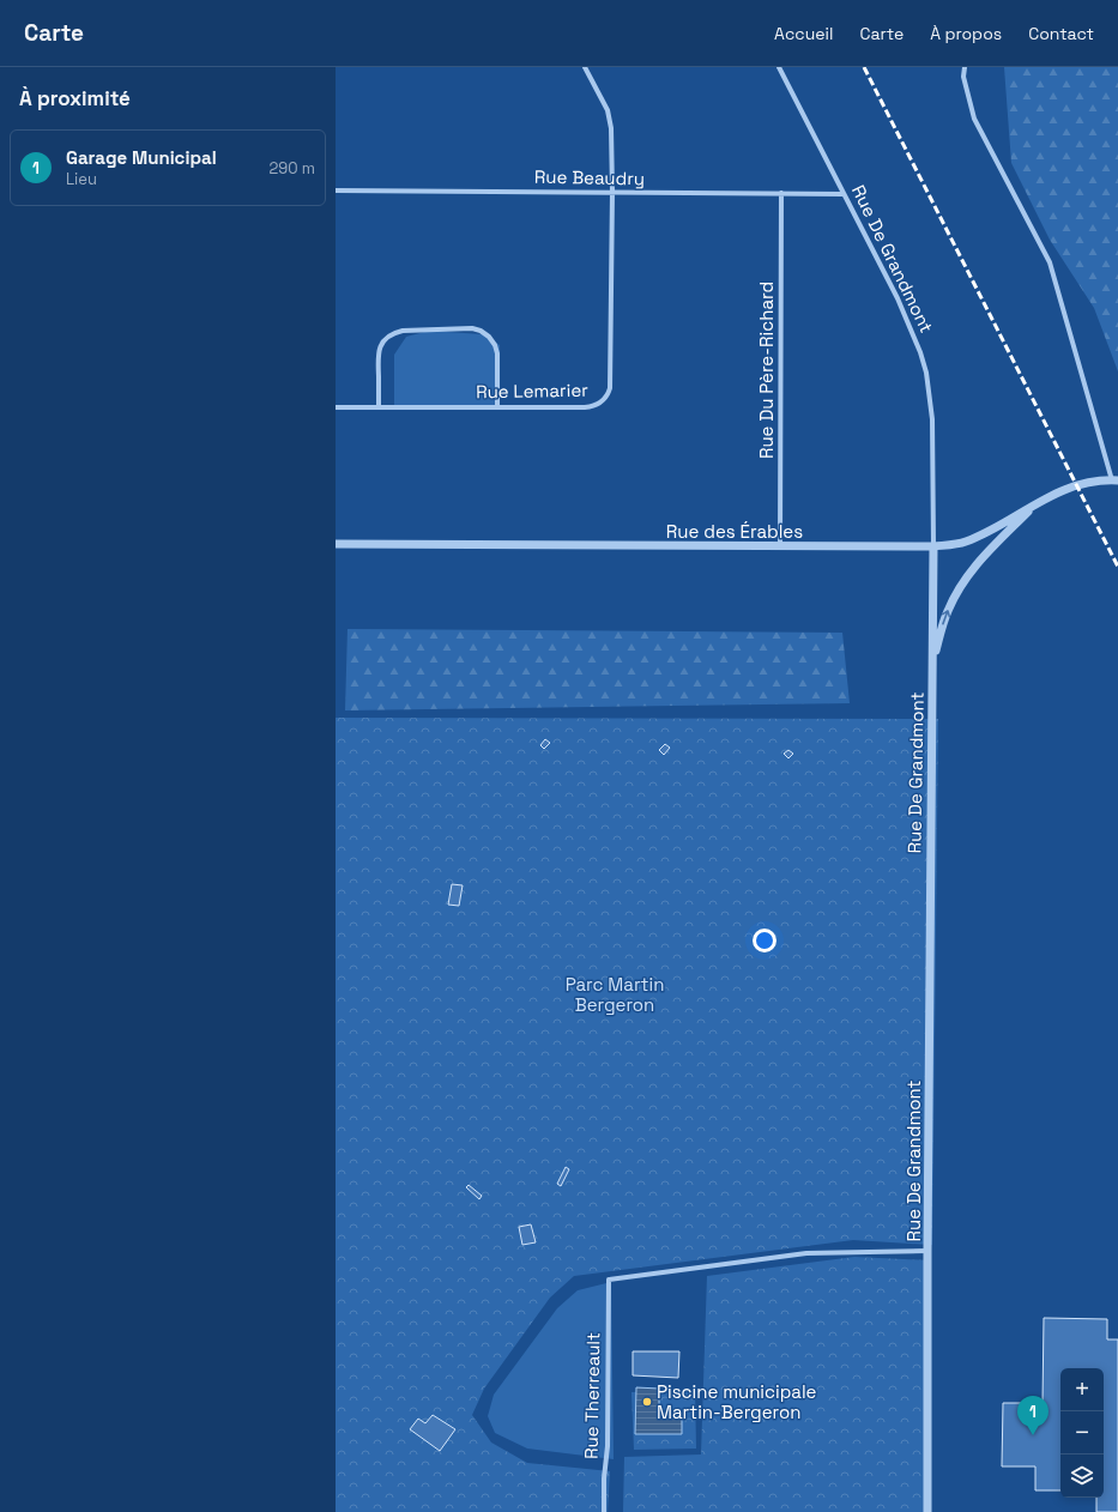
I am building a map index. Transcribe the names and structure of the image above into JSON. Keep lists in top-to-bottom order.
{
  "streets": {
    "street": [
      "Rue Beaudry",
      "Rue De Grandmont",
      "Rue Du Père-Richard",
      "Rue Lemarier",
      "Rue des Érables",
      "Rue Therreault"
    ]
  },
  "crossings": [
    ["Rue Beaudry", "Rue De Grandmont"],
    ["Rue Beaudry", "Rue Du Père-Richard"],
    ["Rue Beaudry", "Rue Lemarier"],
    ["Rue De Grandmont", "Rue des Érables"],
    ["Rue De Grandmont", "Rue Therreault"],
    ["Rue Du Père-Richard", "Rue des Érables"]
  ],
  "parks": ["Parc Martin Bergeron"],
  "places": ["Piscine municipale Martin-Bergeron"],
  "page": {
    "header": "Carte",
    "nav": [
      "Accueil",
      "Carte",
      "À propos",
      "Contact"
    ],
    "heading": "À proximité",
    "list": [
      {
        "mark": "1",
        "name": "Garage Municipal",
        "note": "Lieu",
        "value": "290 m"
      }
    ],
    "map_buttons": ["+", "−"],
    "pins": "1"
  }
}
